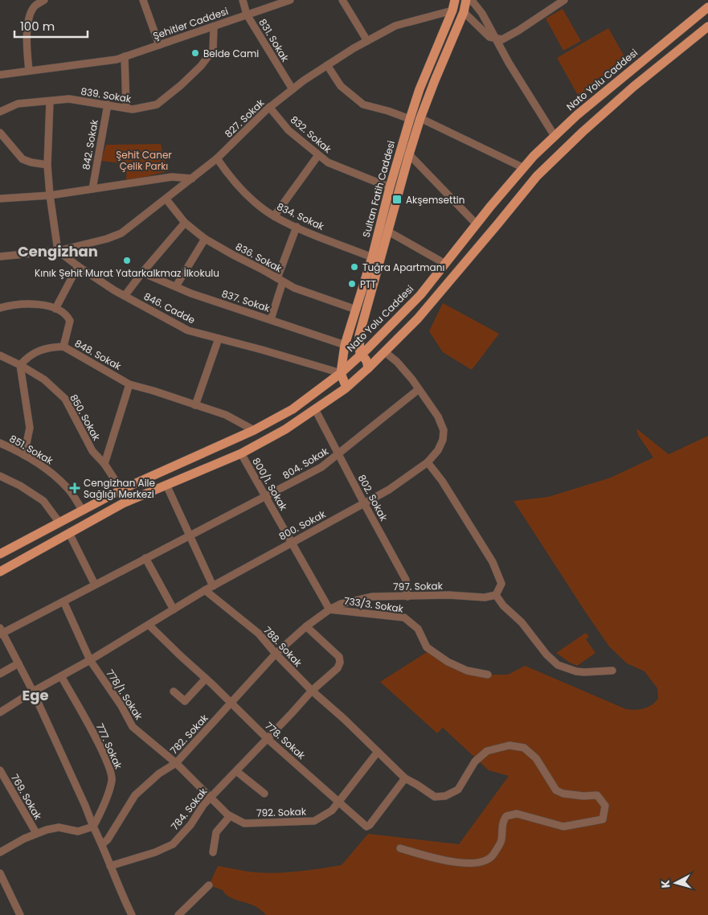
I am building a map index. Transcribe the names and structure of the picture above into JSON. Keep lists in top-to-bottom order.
{
  "streets": {
    "main road": ["Nato Yolu Caddesi", "Sultan Fatih Caddesi"],
    "street": [
      "Şehitler Caddesi",
      "831. Sokak",
      "839. Sokak",
      "827. Sokak",
      "832. Sokak",
      "842. Sokak",
      "834. Sokak",
      "836. Sokak",
      "837. Sokak",
      "846. Cadde",
      "848. Sokak",
      "850. Sokak",
      "851. Sokak",
      "804. Sokak",
      "800/1. Sokak",
      "802. Sokak",
      "800. Sokak",
      "797. Sokak",
      "733/3. Sokak",
      "788. Sokak",
      "778/1. Sokak",
      "782. Sokak",
      "778. Sokak",
      "777. Sokak",
      "769. Sokak",
      "784. Sokak",
      "792. Sokak"
    ]
  },
  "crossings": [
    ["Şehitler Caddesi", "831. Sokak"],
    ["Şehitler Caddesi", "839. Sokak"],
    ["831. Sokak", "827. Sokak"],
    ["Nato Yolu Caddesi", "Sultan Fatih Caddesi"],
    ["Nato Yolu Caddesi", "846. Cadde"],
    ["Nato Yolu Caddesi", "848. Sokak"],
    ["Nato Yolu Caddesi", "850. Sokak"],
    ["Nato Yolu Caddesi", "851. Sokak"],
    ["839. Sokak", "842. Sokak"],
    ["827. Sokak", "832. Sokak"],
    ["827. Sokak", "Sultan Fatih Caddesi"],
    ["827. Sokak", "834. Sokak"],
    ["827. Sokak", "836. Sokak"],
    ["827. Sokak", "846. Cadde"],
    ["832. Sokak", "Sultan Fatih Caddesi"],
    ["Sultan Fatih Caddesi", "834. Sokak"],
    ["Sultan Fatih Caddesi", "836. Sokak"],
    ["Sultan Fatih Caddesi", "837. Sokak"],
    ["Sultan Fatih Caddesi", "846. Cadde"],
    ["848. Sokak", "850. Sokak"],
    ["804. Sokak", "800/1. Sokak"],
    ["804. Sokak", "802. Sokak"],
    ["804. Sokak", "800. Sokak"],
    ["804. Sokak", "778/1. Sokak"],
    ["800/1. Sokak", "800. Sokak"],
    ["800/1. Sokak", "797. Sokak"],
    ["800/1. Sokak", "733/3. Sokak"],
    ["802. Sokak", "800. Sokak"],
    ["802. Sokak", "797. Sokak"],
    ["800. Sokak", "788. Sokak"],
    ["800. Sokak", "778/1. Sokak"],
    ["800. Sokak", "778. Sokak"],
    ["800. Sokak", "777. Sokak"],
    ["797. Sokak", "733/3. Sokak"],
    ["733/3. Sokak", "788. Sokak"],
    ["733/3. Sokak", "782. Sokak"],
    ["733/3. Sokak", "784. Sokak"],
    ["788. Sokak", "782. Sokak"],
    ["788. Sokak", "784. Sokak"],
    ["788. Sokak", "792. Sokak"],
    ["778/1. Sokak", "782. Sokak"],
    ["778/1. Sokak", "784. Sokak"],
    ["778/1. Sokak", "792. Sokak"],
    ["782. Sokak", "778. Sokak"],
    ["778. Sokak", "784. Sokak"],
    ["778. Sokak", "792. Sokak"],
    ["784. Sokak", "792. Sokak"]
  ],
  "districts": ["Cengizhan", "Ege"],
  "parks": ["Şehit Caner Çelik Parkı"],
  "places": {
    "other": [
      "Belde Cami",
      "Kınık Şehit Murat Yatarkalkmaz İlkokulu",
      "Tuğra Apartmanı",
      "PTT"
    ],
    "transit": ["Akşemsettin"],
    "health": ["Cengizhan Aile Sağlığı Merkezi"]
  },
  "scale_bar": "100 m",
  "north": "left"
}
